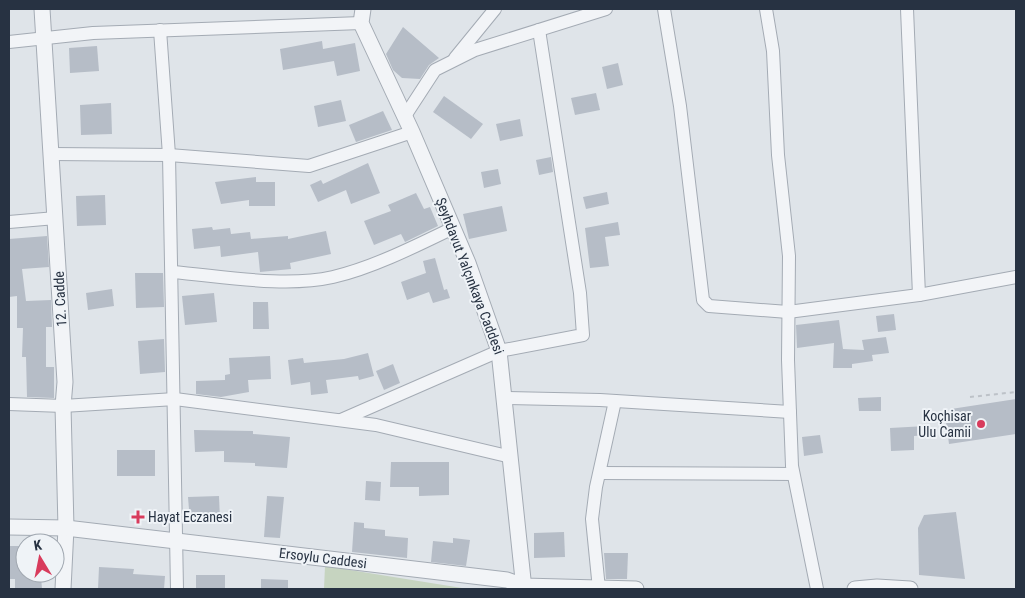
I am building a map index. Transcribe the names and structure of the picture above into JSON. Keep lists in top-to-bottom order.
{
  "streets": {
    "street": ["Şeyhdavut Yalçınkaya Caddesi", "12. Cadde", "Ersoylu Caddesi"]
  },
  "crossings": [
    ["Şeyhdavut Yalçınkaya Caddesi", "Ersoylu Caddesi"],
    ["12. Cadde", "Ersoylu Caddesi"]
  ],
  "places": {
    "other": ["Koçhisar Ulu Camii"],
    "health": ["Hayat Eczanesi"]
  },
  "north": "top"
}
